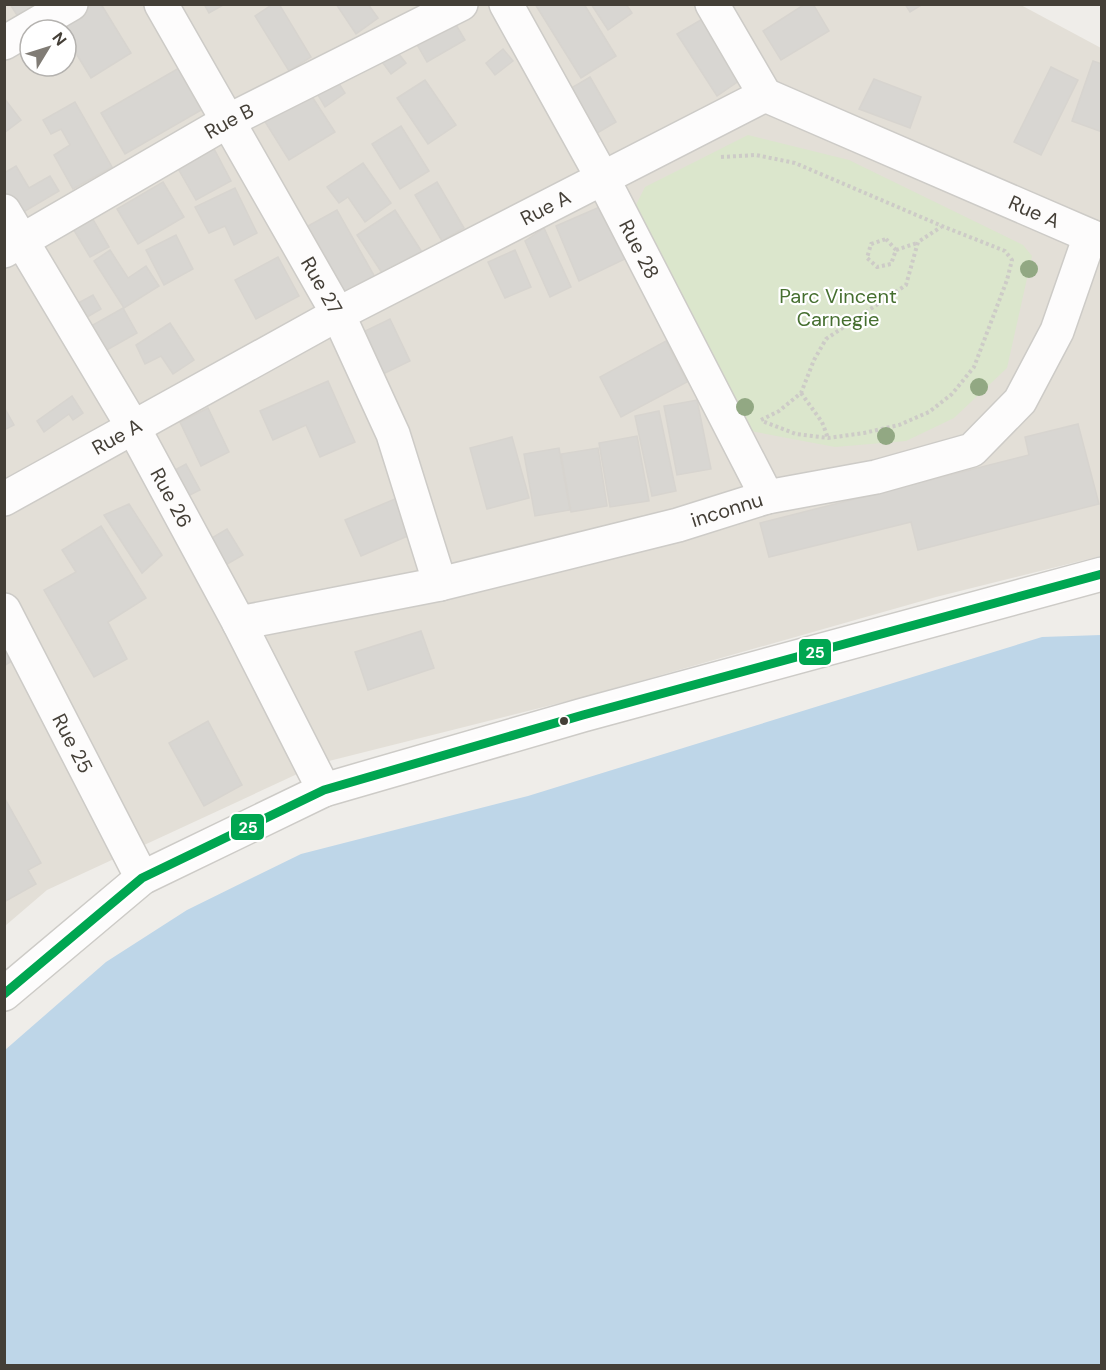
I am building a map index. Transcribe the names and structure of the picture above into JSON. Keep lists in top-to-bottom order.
{
  "streets": {
    "street": [
      "Rue B",
      "Rue A",
      "Rue 28",
      "Rue 27",
      "Rue 26",
      "inconnu",
      "Rue 25"
    ]
  },
  "crossings": [
    ["Rue B", "Rue 27"],
    ["Rue B", "Rue 26"],
    ["Rue A", "Rue 28"],
    ["Rue A", "Rue 27"],
    ["Rue A", "Rue 26"],
    ["Rue A", "inconnu"],
    ["Rue 28", "inconnu"],
    ["Rue 27", "inconnu"],
    ["Rue 26", "inconnu"]
  ],
  "parks": ["Parc Vincent Carnegie"],
  "lines": ["transit line 25"],
  "north": "top right"
}
